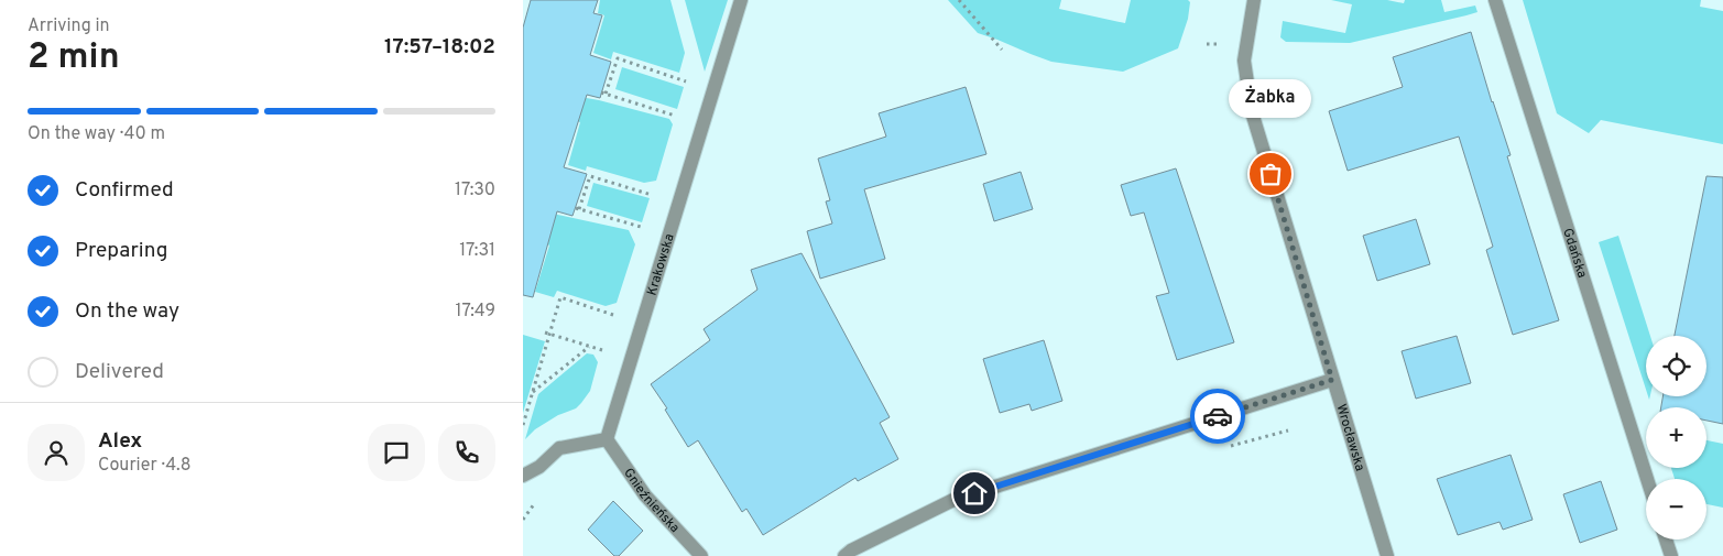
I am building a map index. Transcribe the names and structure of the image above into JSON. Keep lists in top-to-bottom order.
{
  "streets": {
    "street": [
      "Gdańska",
      "Krakowska",
      "Wrocławska",
      "Gnieźnieńska"
    ]
  },
  "crossings": [
    ["Krakowska", "Gnieźnieńska"]
  ],
  "places": ["Żabka"],
  "page": {
    "heading": ["2 min", "Arriving in", "17:57–18:02"],
    "panel": ["Alex", "Courier · 4.8"],
    "bubble": "Żabka",
    "bar": "On the way · 40 m",
    "list": [
      ["Confirmed", "17:30"],
      ["Preparing", "17:31"],
      ["On the way", "17:49"],
      "Delivered"
    ],
    "map_buttons": ["+", "−"]
  }
}
